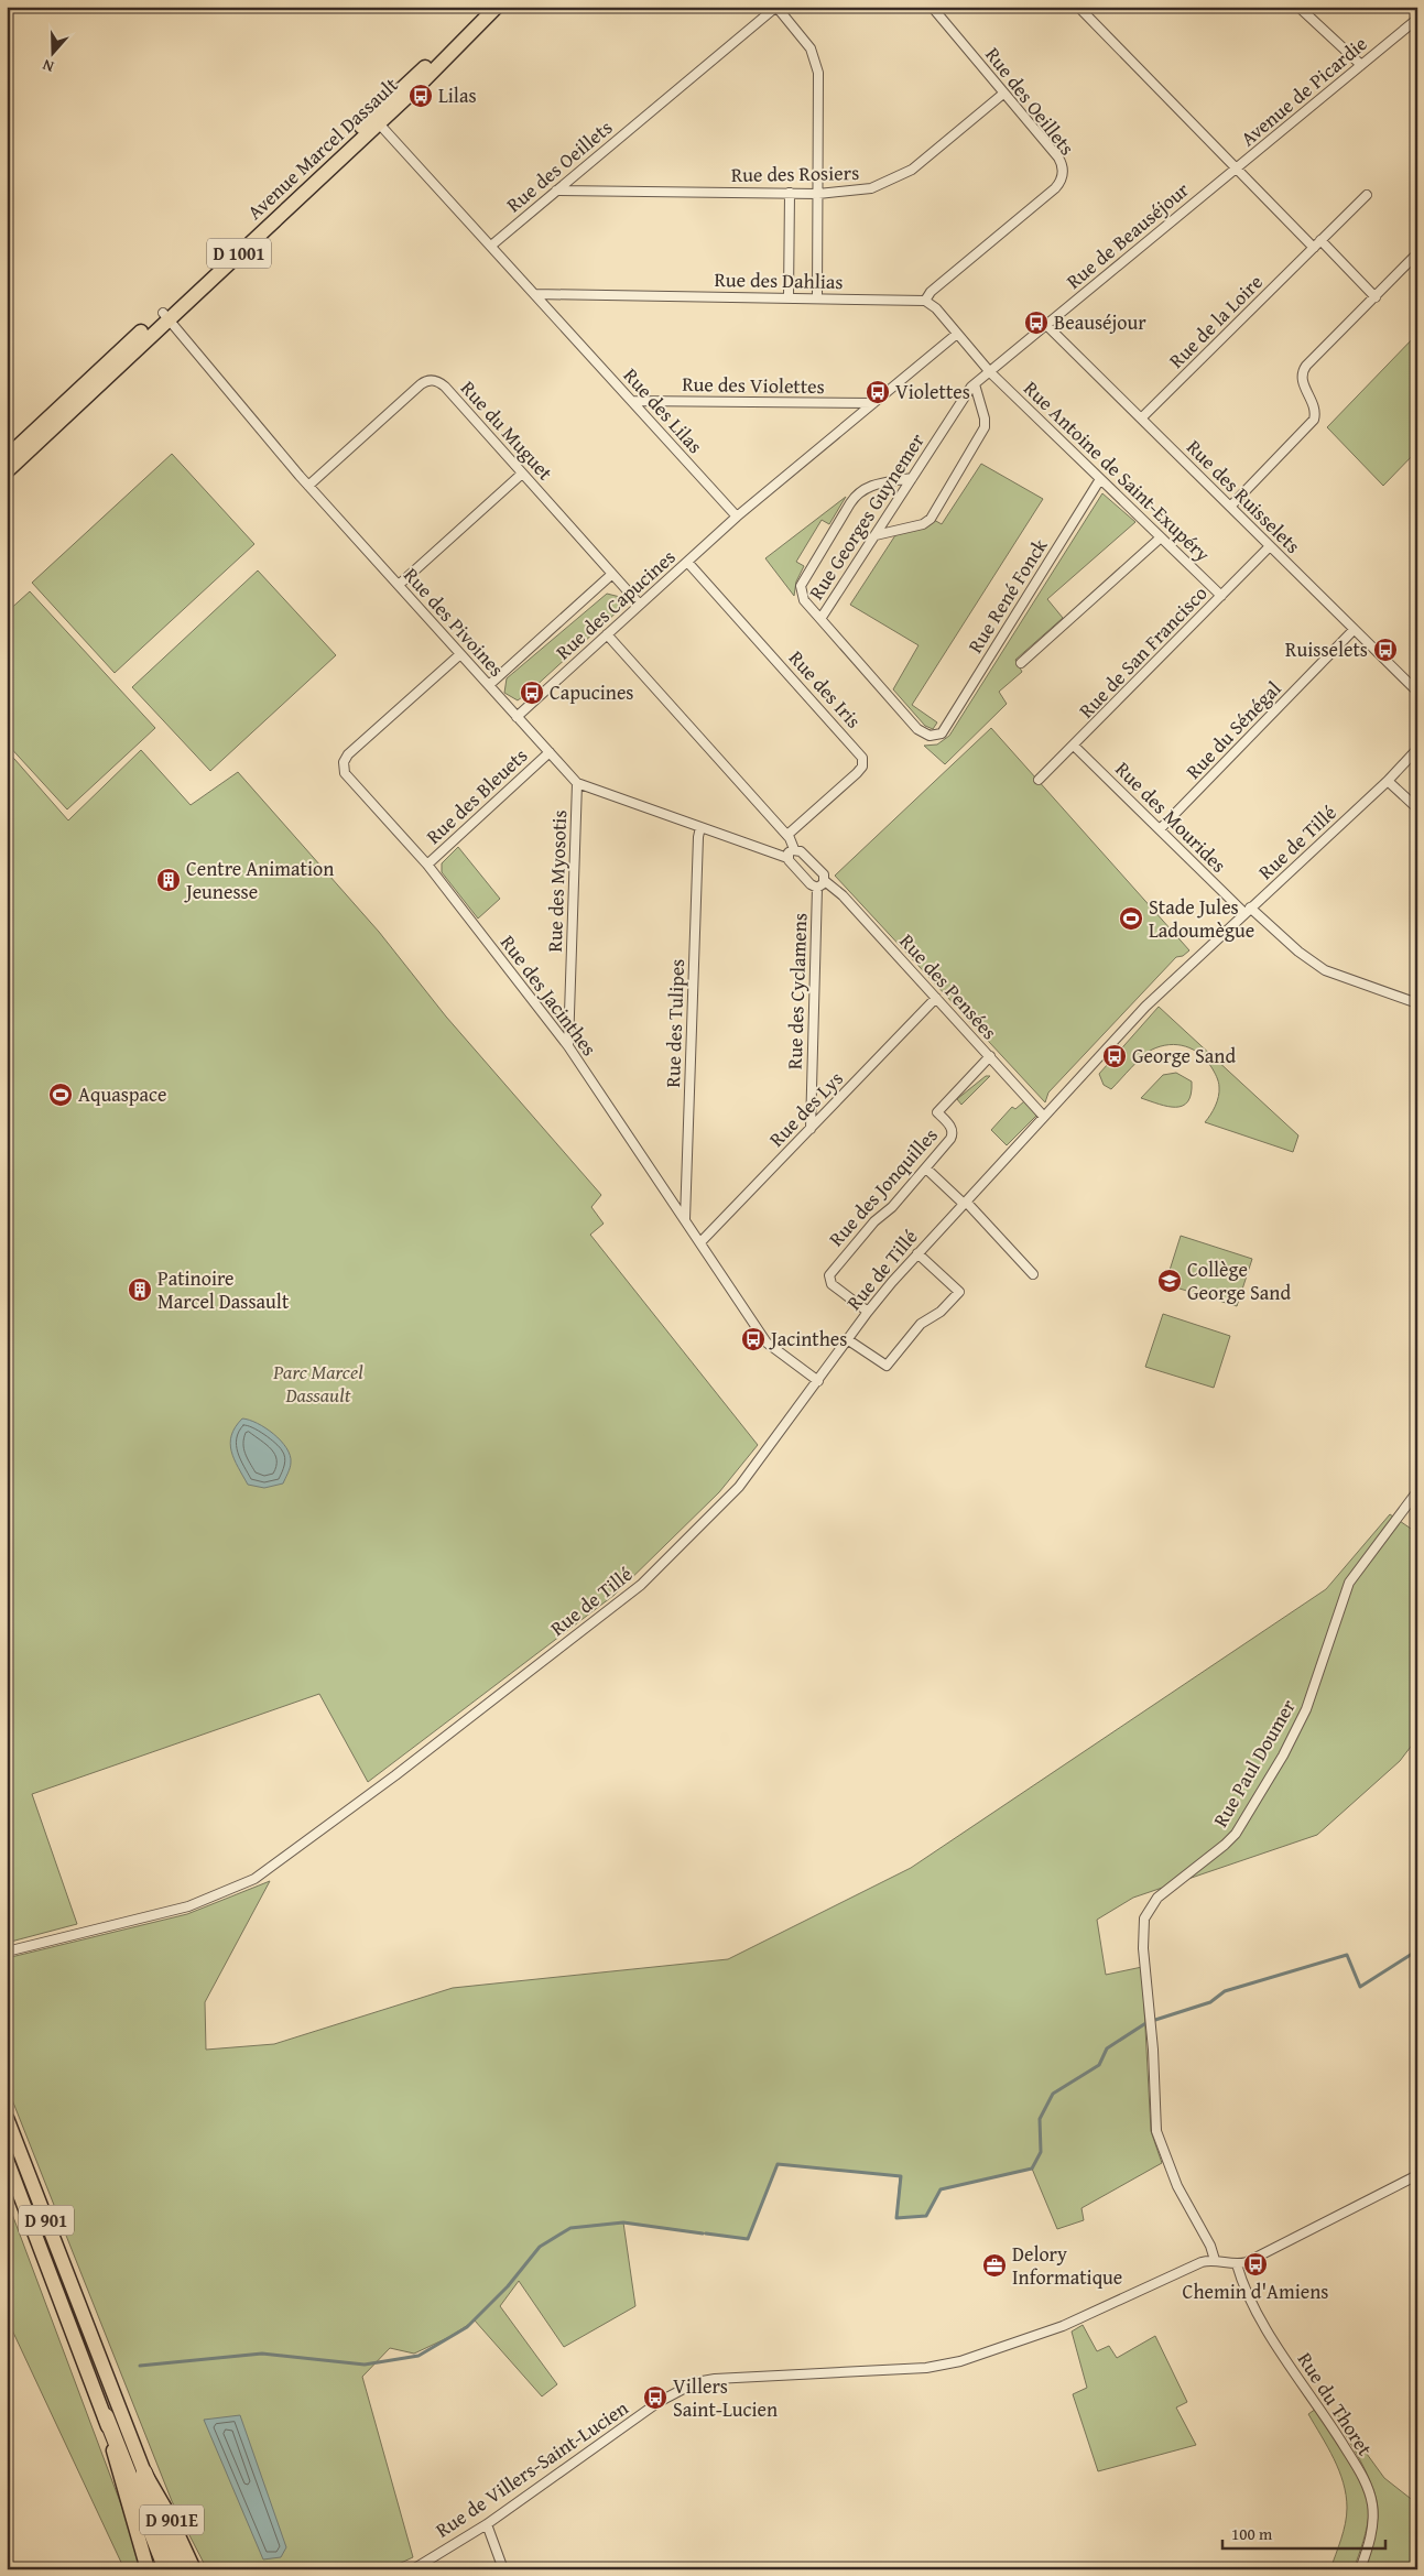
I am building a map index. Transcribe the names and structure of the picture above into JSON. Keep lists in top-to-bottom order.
{
  "streets": {
    "highway": ["D 901"],
    "main road": ["Avenue Marcel Dassault", "D 1001", "D 901E"],
    "street": [
      "Avenue de Picardie",
      "Rue des Oeillets",
      "Rue des Rosiers",
      "Rue de Beauséjour",
      "Rue des Dahlias",
      "Rue de la Loire",
      "Rue des Violettes",
      "Rue des Lilas",
      "Rue du Muguet",
      "Rue Antoine de Saint-Exupéry",
      "Rue des Ruisselets",
      "Rue Georges Guynemer",
      "Rue René Fonck",
      "Rue des Capucines",
      "Rue des Pivoines",
      "Rue de San Francisco",
      "Rue des Iris",
      "Rue du Sénégal",
      "Rue des Bleuets",
      "Rue des Mourides",
      "Rue de Tillé",
      "Rue des Myosotis",
      "Rue des Pensées",
      "Rue des Cyclamens",
      "Rue des Jacinthes",
      "Rue des Tulipes",
      "Rue des Lys",
      "Rue des Jonquilles",
      "Rue Paul Doumer",
      "Rue du Thoret",
      "Rue de Villers-Saint-Lucien"
    ]
  },
  "crossings": [
    ["Avenue de Picardie", "Rue de Beauséjour"],
    ["Rue des Oeillets", "Rue des Rosiers"],
    ["Rue des Oeillets", "Rue des Dahlias"],
    ["Rue des Oeillets", "Rue des Lilas"],
    ["Avenue Marcel Dassault", "Rue des Lilas"],
    ["Avenue Marcel Dassault", "Rue des Pivoines"],
    ["Rue de Beauséjour", "Rue Antoine de Saint-Exupéry"],
    ["Rue de Beauséjour", "Rue des Ruisselets"],
    ["Rue de Beauséjour", "Rue Georges Guynemer"],
    ["Rue des Dahlias", "Rue des Lilas"],
    ["Rue de la Loire", "Rue des Ruisselets"],
    ["Rue des Violettes", "Rue des Lilas"],
    ["Rue des Lilas", "Rue des Capucines"],
    ["Rue du Muguet", "Rue des Capucines"],
    ["Rue du Muguet", "Rue des Pivoines"],
    ["Rue Antoine de Saint-Exupéry", "Rue Georges Guynemer"],
    ["Rue Antoine de Saint-Exupéry", "Rue René Fonck"],
    ["Rue Antoine de Saint-Exupéry", "Rue de San Francisco"],
    ["Rue des Ruisselets", "Rue de San Francisco"],
    ["Rue des Ruisselets", "Rue du Sénégal"],
    ["Rue Georges Guynemer", "Rue René Fonck"],
    ["Rue des Capucines", "Rue des Pivoines"],
    ["Rue des Capucines", "Rue des Iris"],
    ["Rue des Capucines", "Rue des Pensées"],
    ["Rue des Pivoines", "Rue des Bleuets"],
    ["Rue des Pivoines", "Rue des Myosotis"],
    ["Rue des Pivoines", "Rue des Jacinthes"],
    ["Rue des Pivoines", "Rue des Tulipes"],
    ["Rue de San Francisco", "Rue des Mourides"],
    ["Rue des Iris", "Rue des Pensées"],
    ["Rue du Sénégal", "Rue des Mourides"],
    ["Rue des Bleuets", "Rue des Jacinthes"],
    ["Rue des Mourides", "Rue de Tillé"],
    ["Rue de Tillé", "Rue des Pensées"],
    ["Rue de Tillé", "Rue des Jacinthes"],
    ["Rue de Tillé", "Rue des Jonquilles"],
    ["Rue des Myosotis", "Rue des Jacinthes"],
    ["Rue des Pensées", "Rue des Lys"],
    ["Rue des Pensées", "Rue des Jonquilles"],
    ["Rue des Cyclamens", "Rue des Lys"],
    ["Rue des Jacinthes", "Rue des Tulipes"],
    ["Rue des Jacinthes", "Rue des Lys"],
    ["Rue Paul Doumer", "Rue de Villers-Saint-Lucien"],
    ["D 901", "D 901E"],
    ["Rue du Thoret", "Rue de Villers-Saint-Lucien"]
  ],
  "parks": ["Parc Marcel Dassault"],
  "places": {
    "bus stop": [
      "Lilas",
      "Beauséjour",
      "Violettes",
      "Ruisselets",
      "Capucines",
      "George Sand",
      "Jacinthes",
      "Chemin d'Amiens",
      "Villers Saint-Lucien"
    ],
    "building": ["Centre Animation Jeunesse", "Patinoire Marcel Dassault"],
    "sports": ["Stade Jules Ladoumègue", "Aquaspace"],
    "school or university": ["Collège George Sand"],
    "office": ["Delory Informatique"]
  },
  "scale_bar": "100 m",
  "north": "bottom"
}
